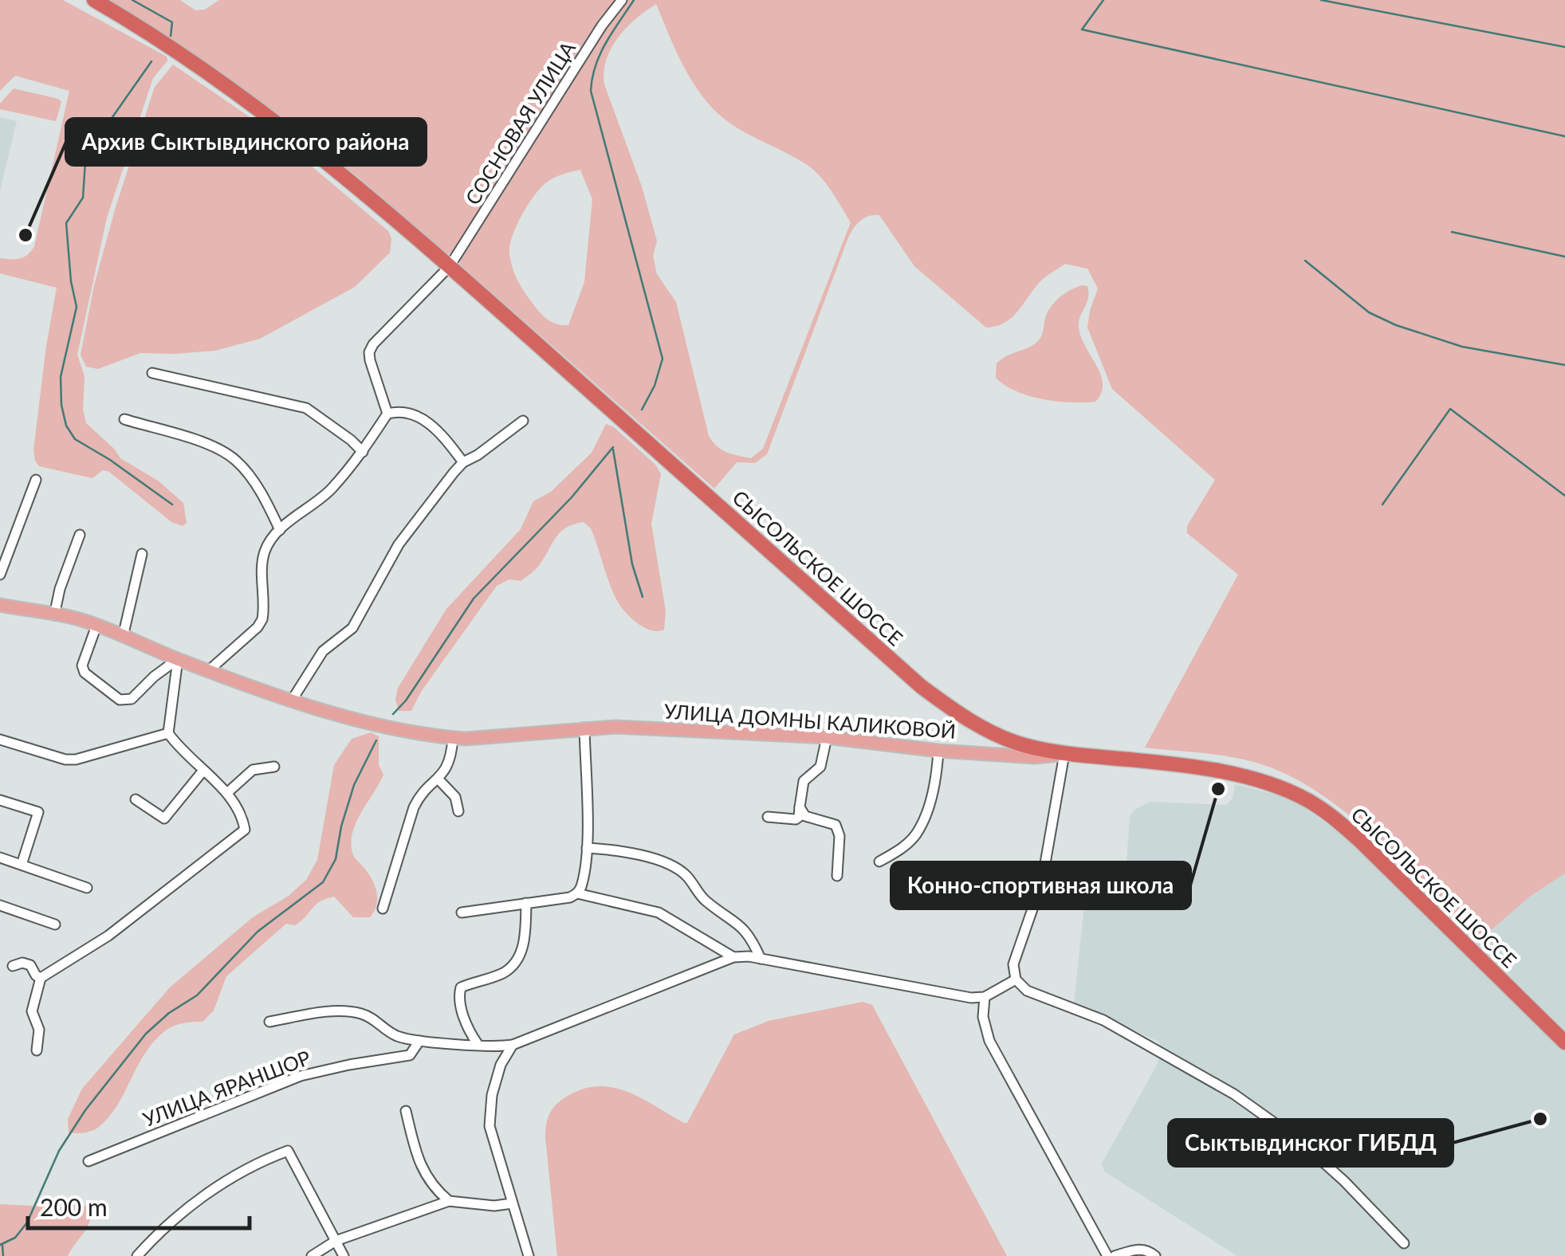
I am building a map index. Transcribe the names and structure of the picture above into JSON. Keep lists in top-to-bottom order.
{
  "streets": {
    "highway": ["СЫСОЛЬСКОЕ ШОССЕ"],
    "main road": ["УЛИЦА ДОМНЫ КАЛИКОВОЙ"],
    "street": ["СОСНОВАЯ УЛИЦА", "УЛИЦА ЯРАНШОР"]
  },
  "crossings": [
    ["СОСНОВАЯ УЛИЦА", "СЫСОЛЬСКОЕ ШОССЕ"],
    ["СЫСОЛЬСКОЕ ШОССЕ", "УЛИЦА ДОМНЫ КАЛИКОВОЙ"]
  ],
  "places": ["Архив Сыктывдинского района", "Конно-спортивная школа", "Сыктывдинског ГИБДД"],
  "scale_bar": "200 m"
}
